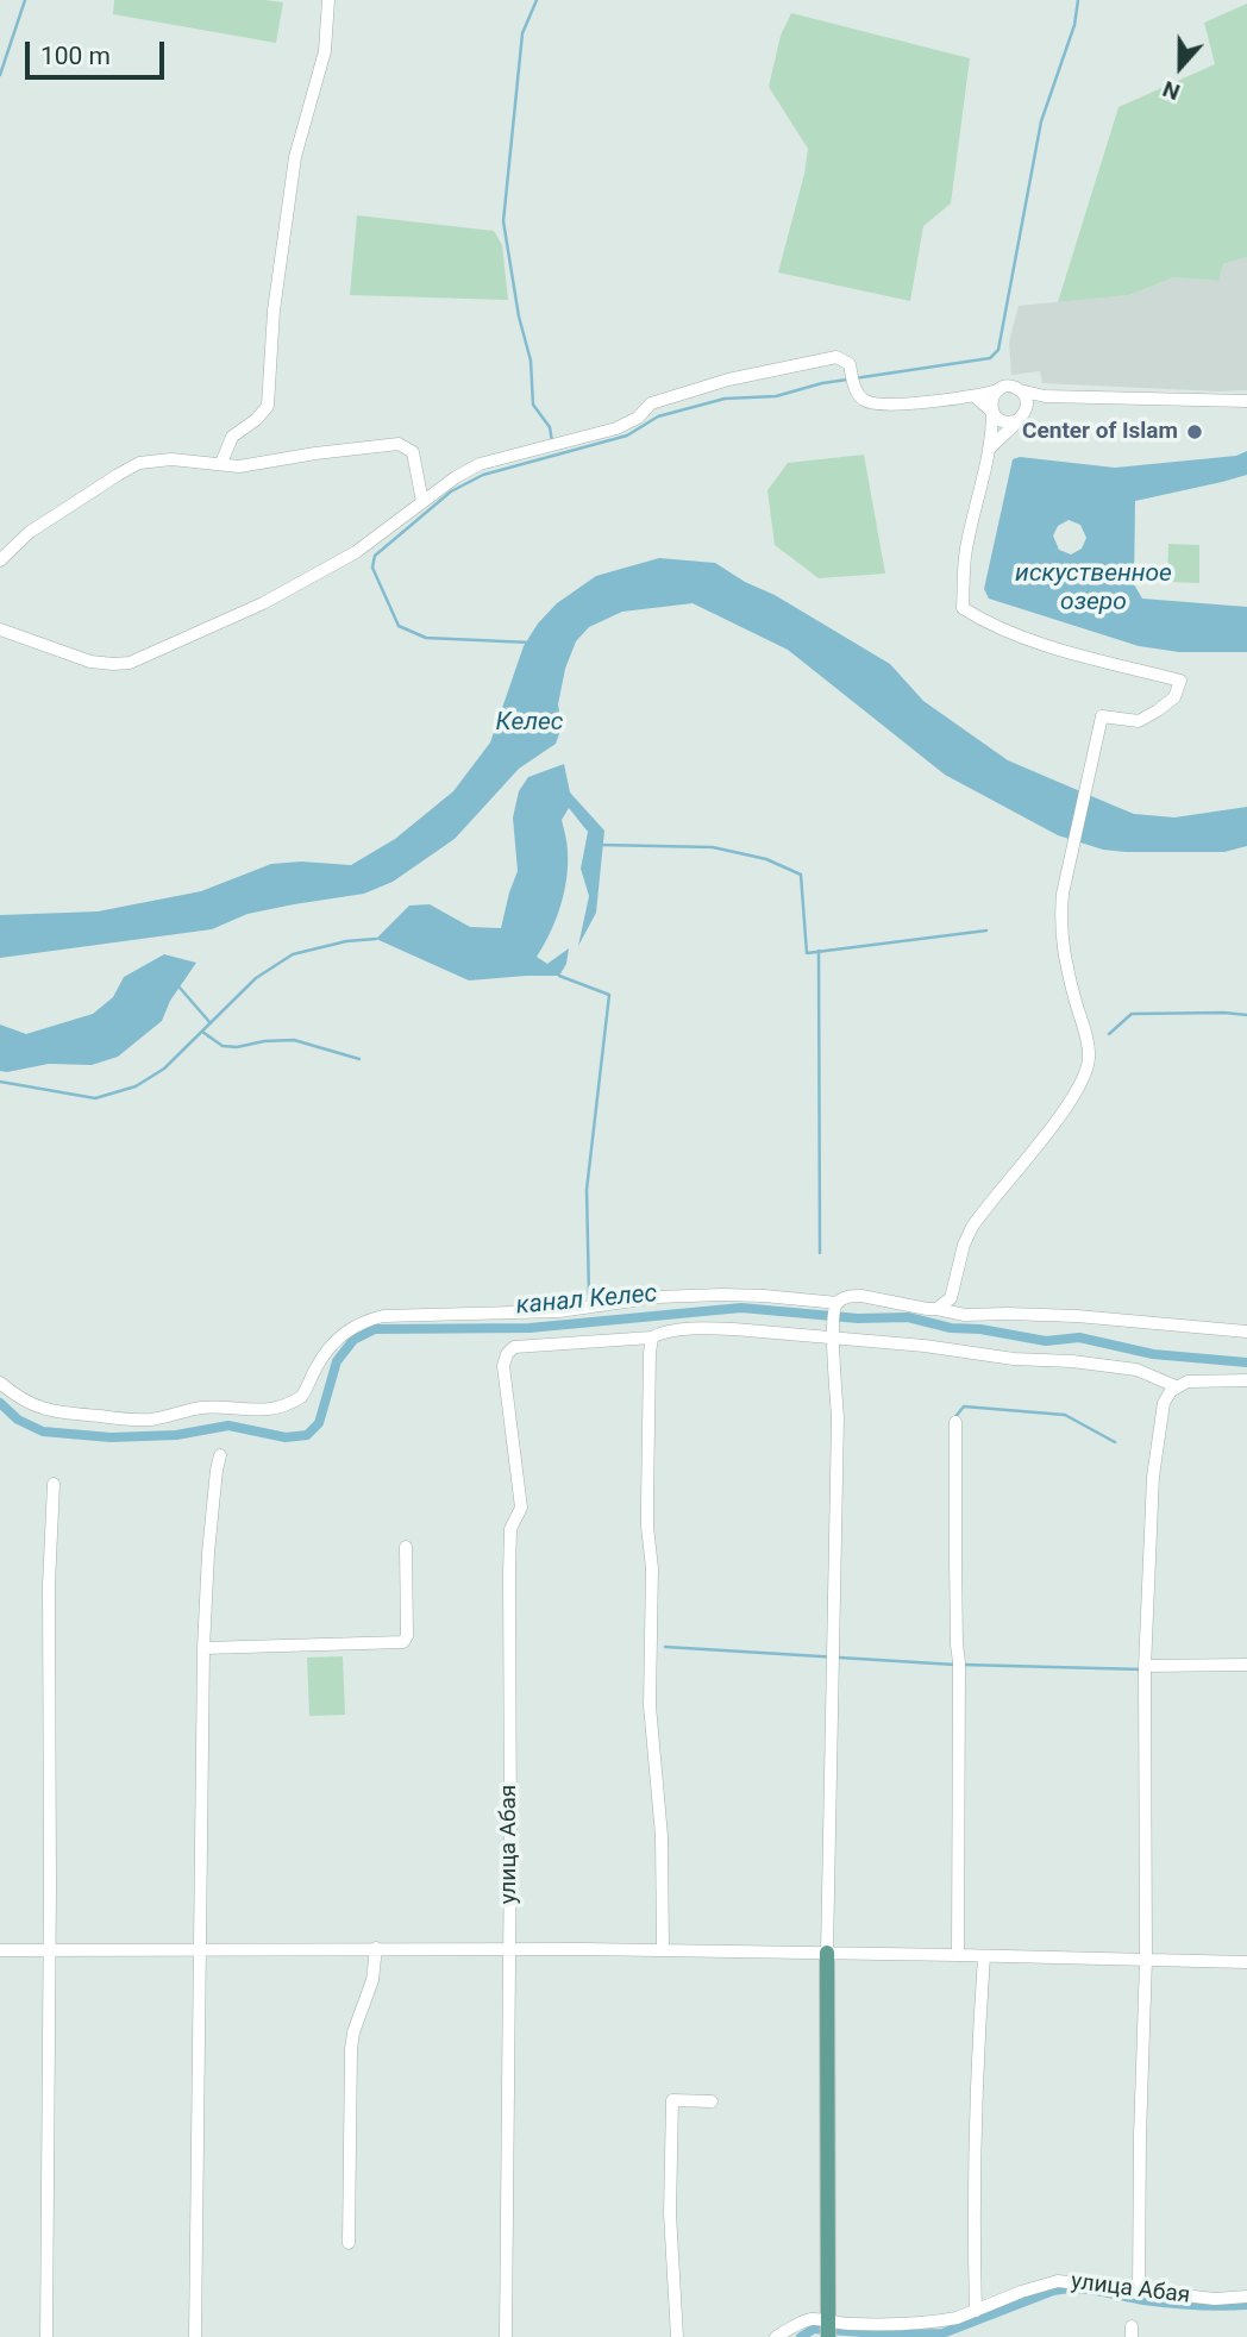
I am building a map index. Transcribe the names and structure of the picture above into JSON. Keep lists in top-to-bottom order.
{
  "streets": {
    "street": ["улица Абая"]
  },
  "water": ["искуственное озеро", "Келес", "канал Келес"],
  "places": ["Center of Islam"],
  "scale_bar": "100 m",
  "north": "bottom"
}
